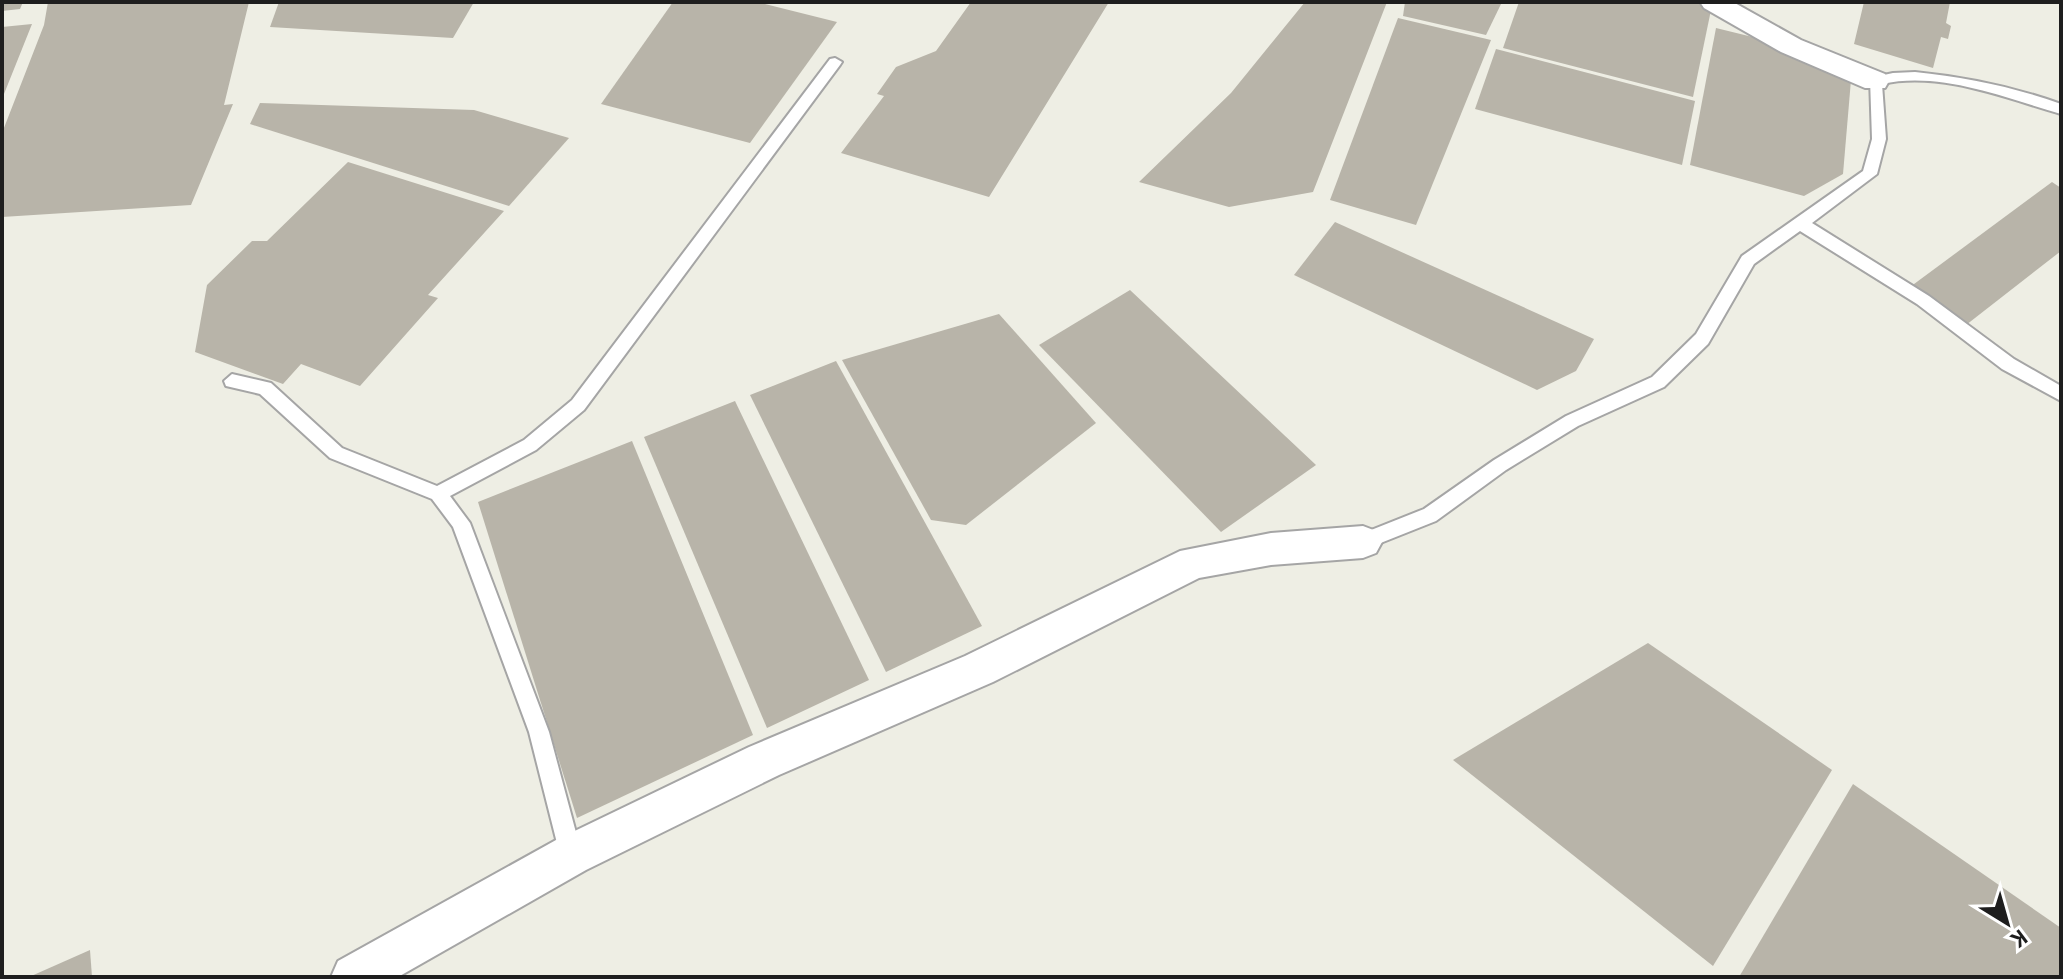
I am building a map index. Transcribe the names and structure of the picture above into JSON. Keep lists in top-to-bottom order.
{
  "north": "bottom right"
}
